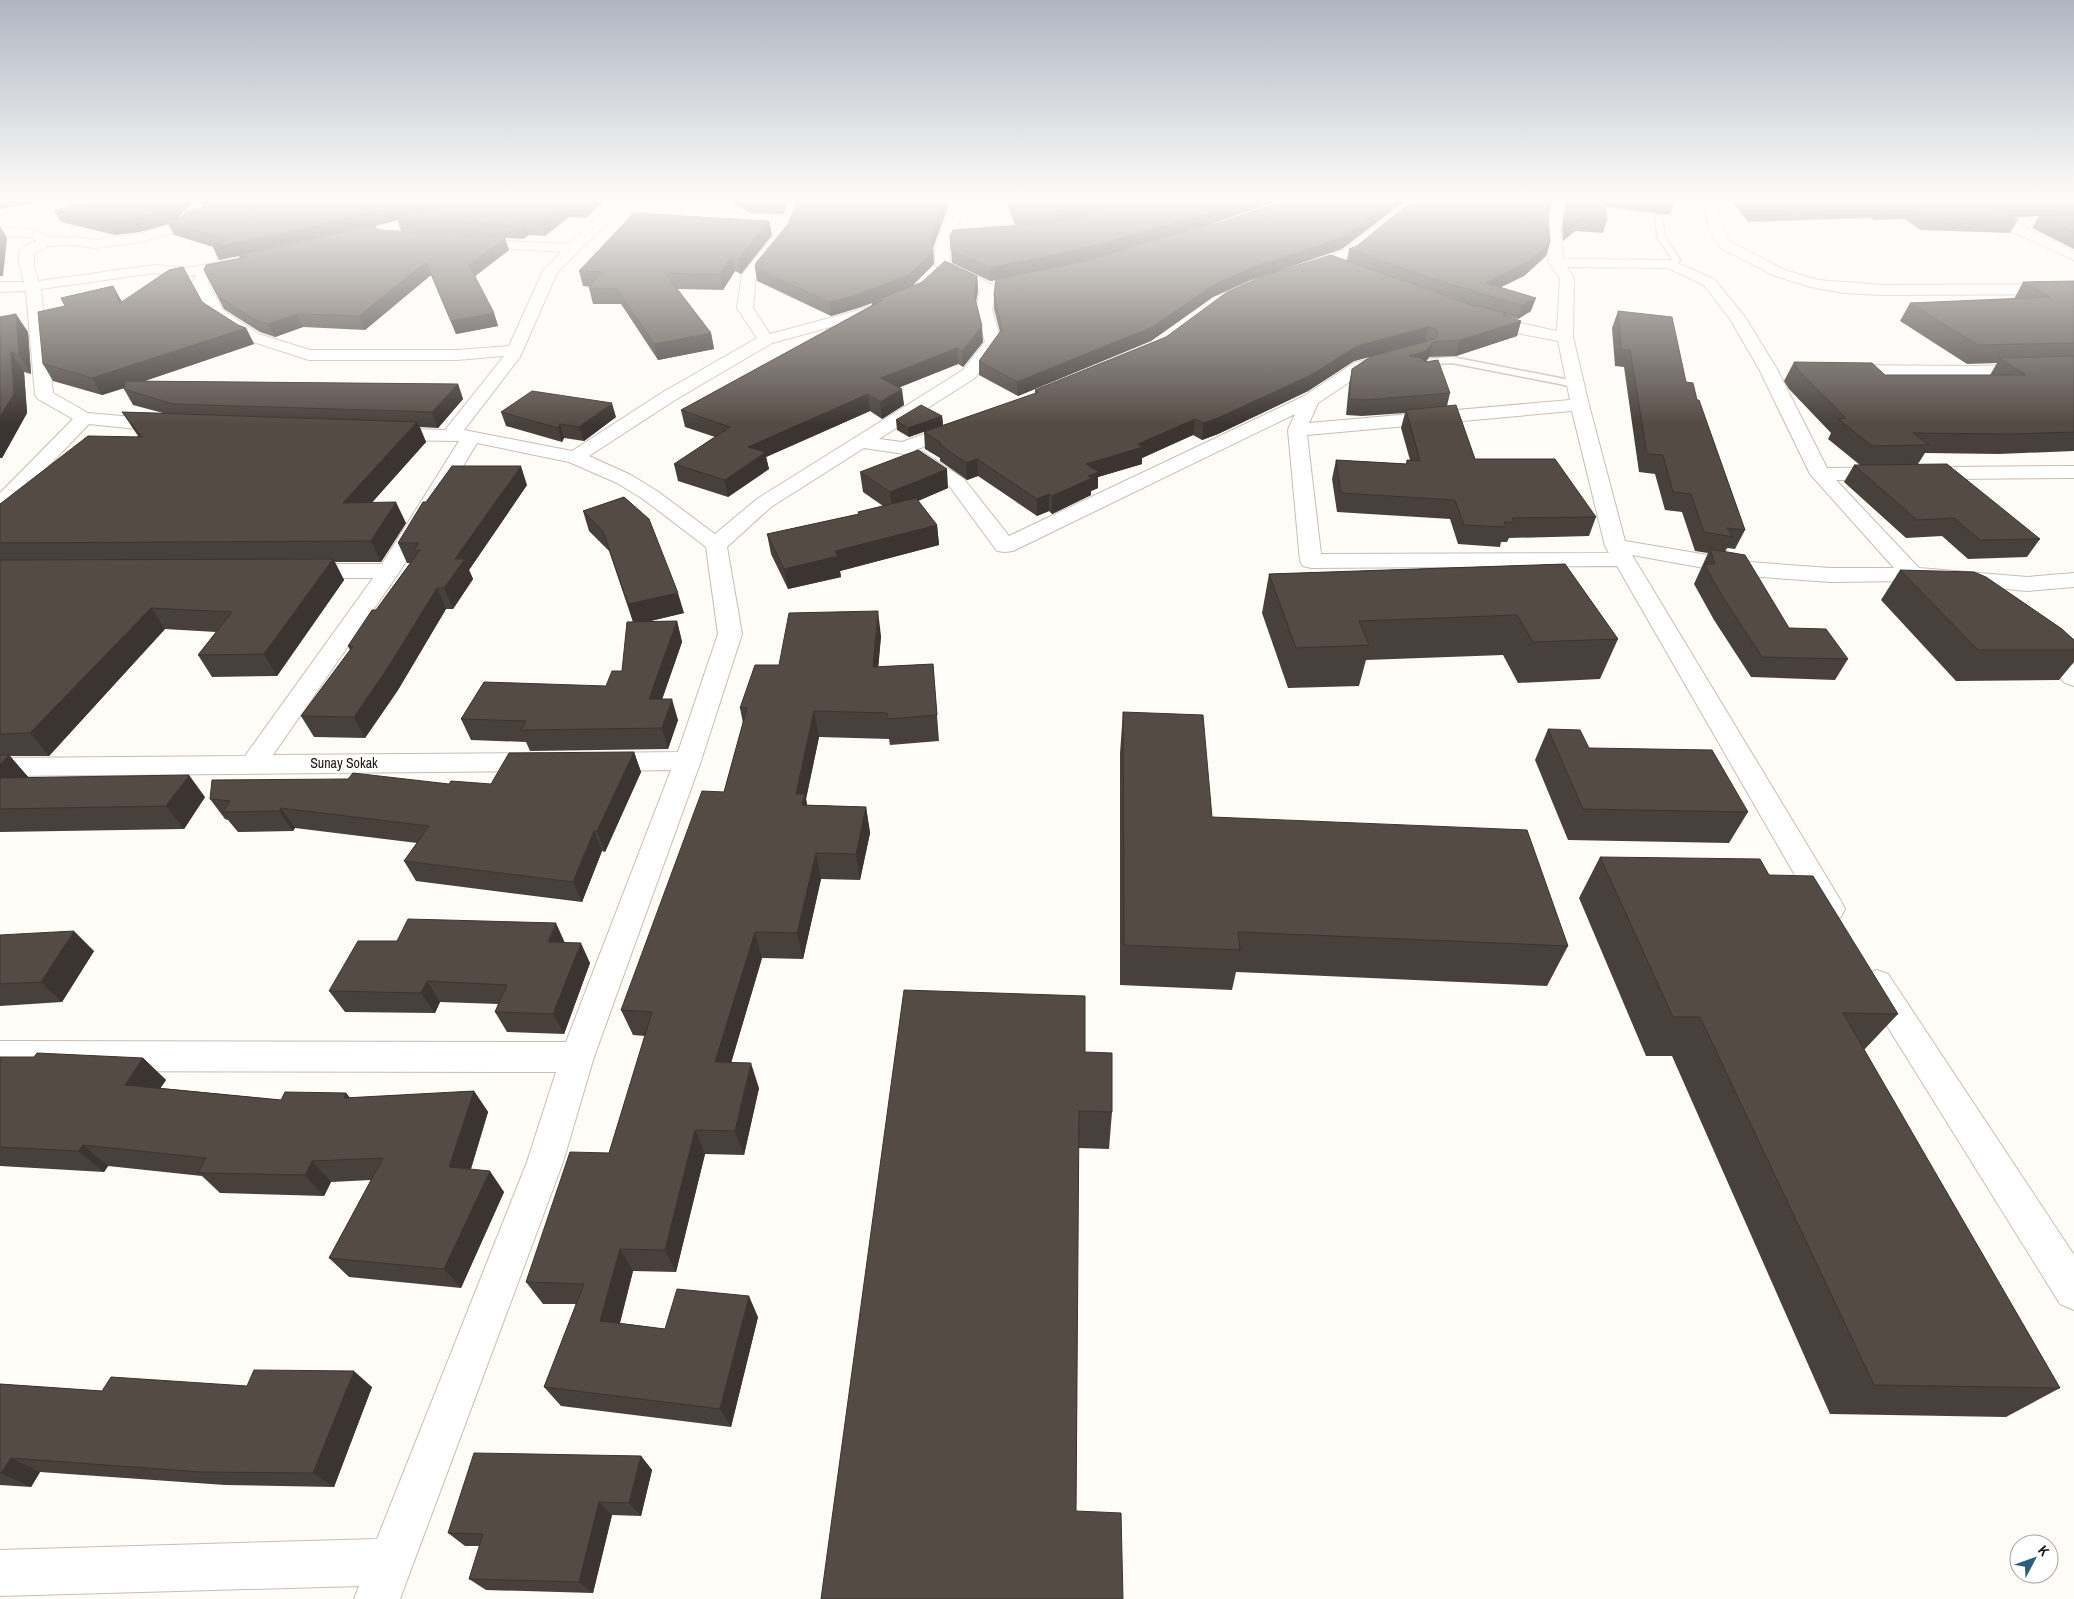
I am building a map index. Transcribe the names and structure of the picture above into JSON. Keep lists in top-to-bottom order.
{
  "streets": {
    "street": ["Sunay Sokak"]
  },
  "north": "top right"
}
